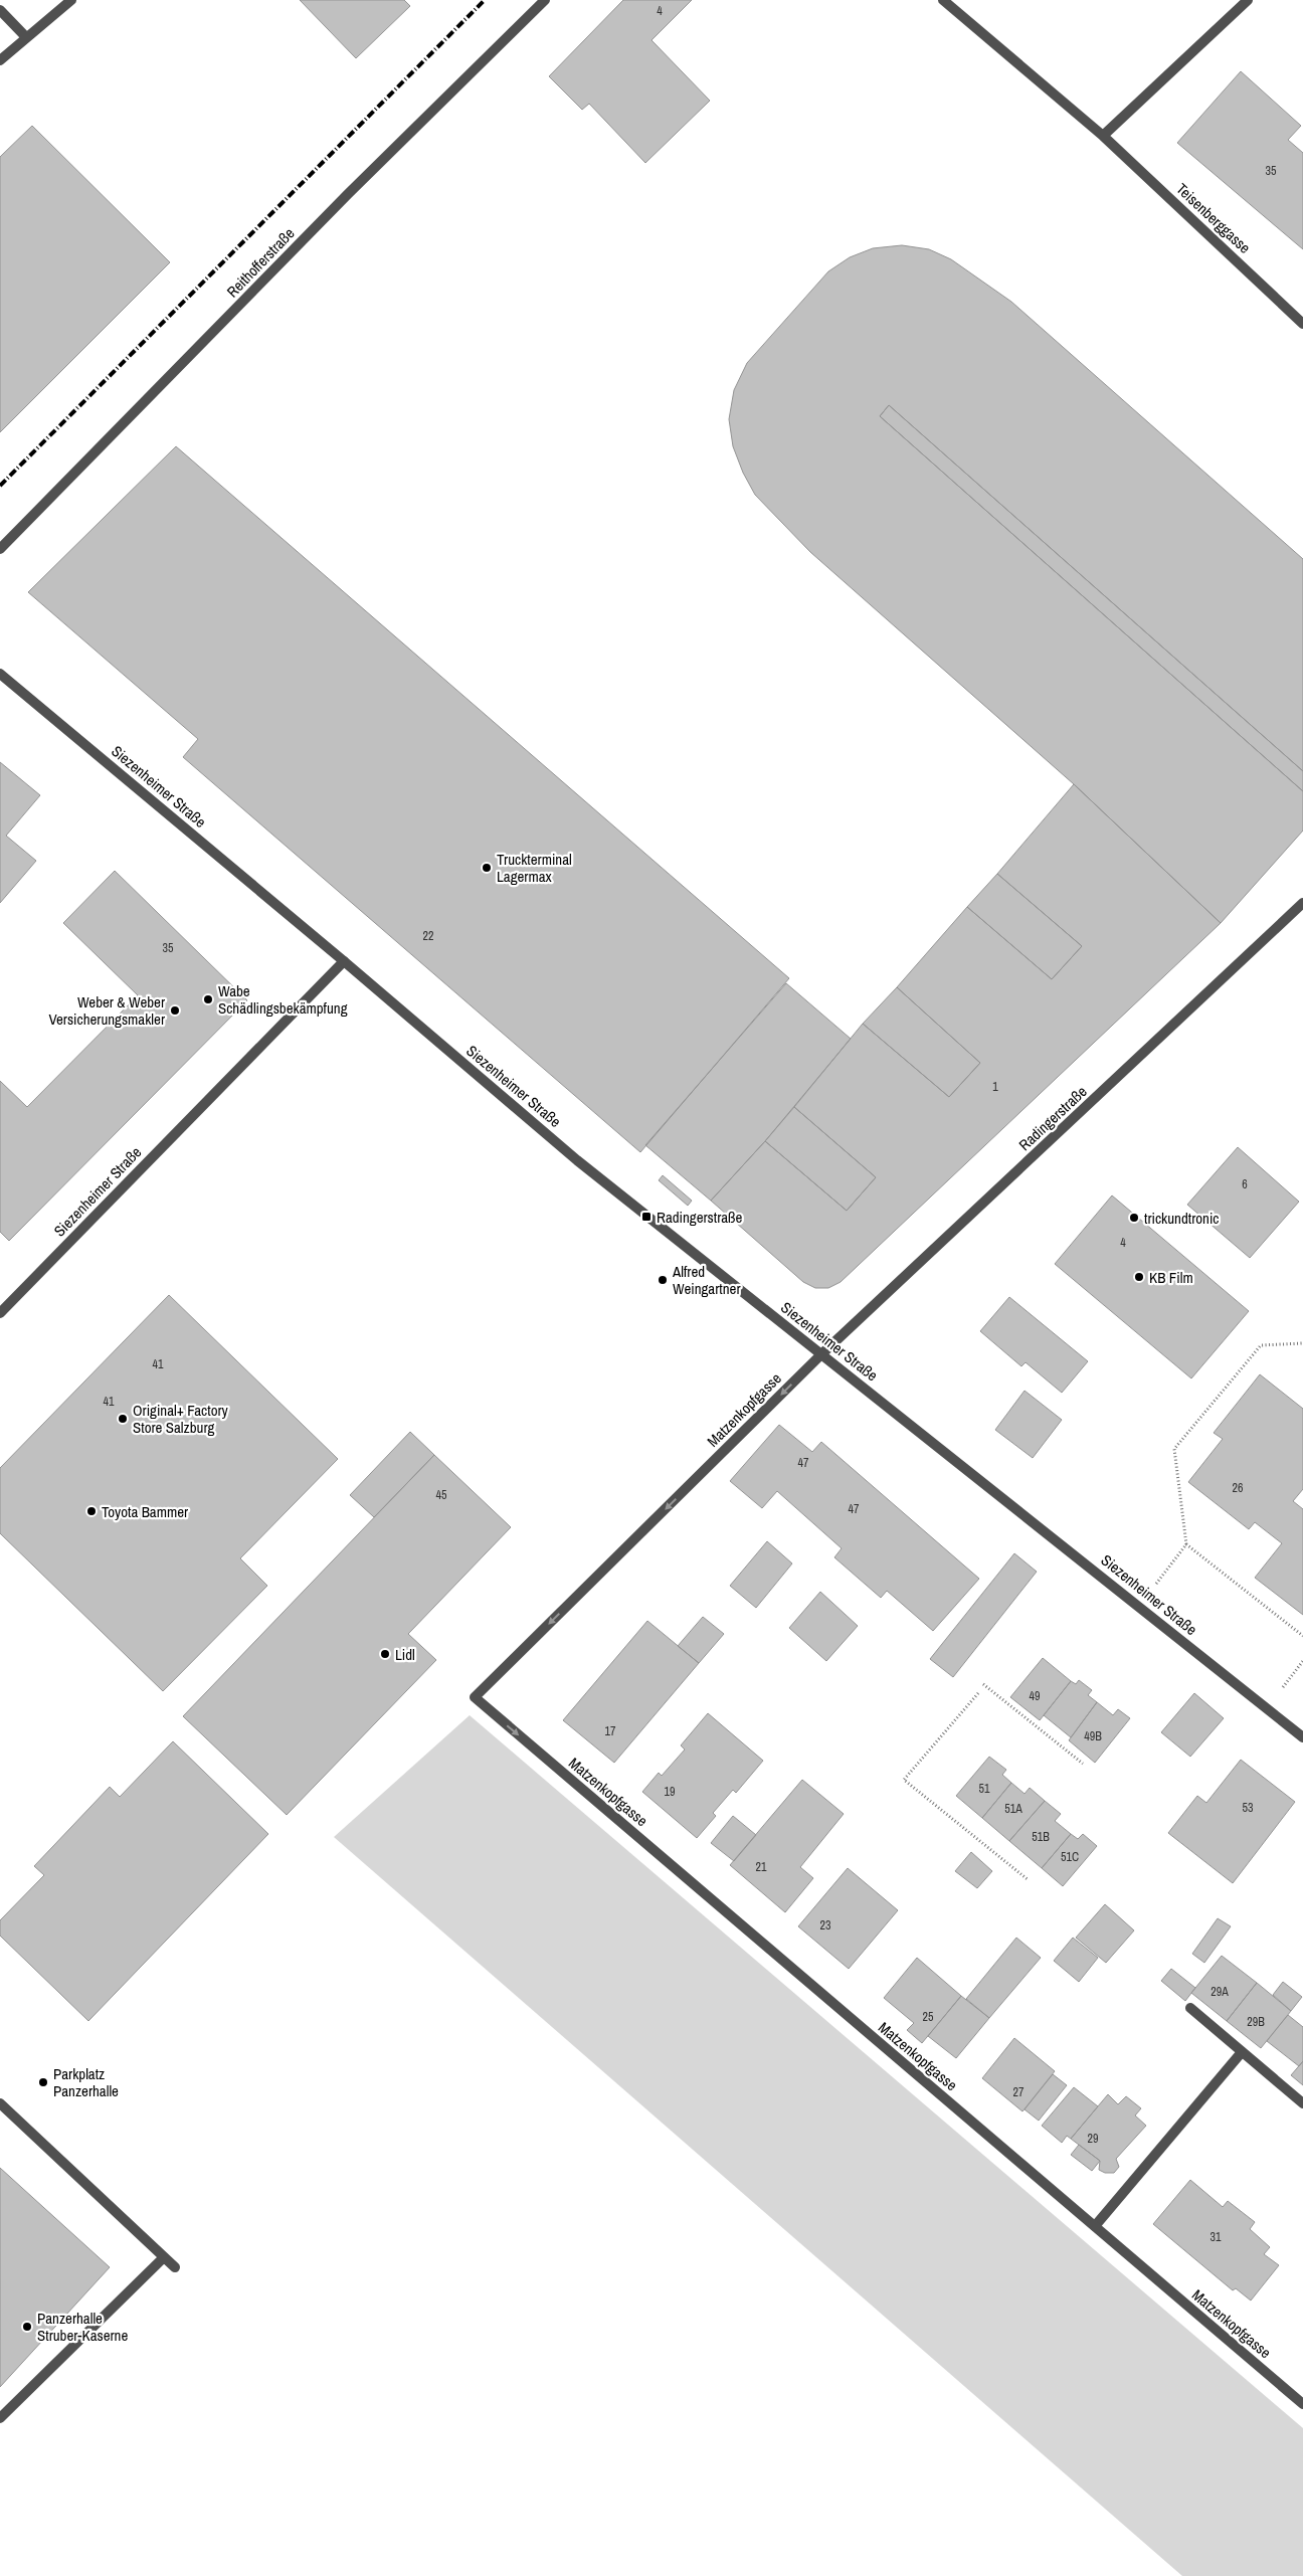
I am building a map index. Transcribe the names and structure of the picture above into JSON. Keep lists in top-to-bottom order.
{
  "streets": {
    "street": [
      "Teisenberggasse",
      "Reithofferstraße",
      "Siezenheimer Straße",
      "Radingerstraße",
      "Matzenkopfgasse"
    ]
  },
  "crossings": [
    ["Siezenheimer Straße", "Radingerstraße"],
    ["Siezenheimer Straße", "Matzenkopfgasse"],
    ["Radingerstraße", "Matzenkopfgasse"]
  ],
  "places": {
    "other": [
      "Truckterminal Lagermax",
      "Wabe Schädlingsbekämpfung",
      "Weber & Weber Versicherungsmakler",
      "trickundtronic",
      "KB Film",
      "Alfred Weingartner",
      "Original+ Factory Store Salzburg",
      "Toyota Bammer",
      "Lidl",
      "Parkplatz Panzerhalle",
      "Panzerhalle Struber-Kaserne"
    ],
    "transit": ["Radingerstraße"]
  },
  "house_numbers": [
    "4",
    "35",
    "22",
    "35",
    "1",
    "6",
    "4",
    "41",
    "41",
    "47",
    "26",
    "45",
    "47",
    "49",
    "17",
    "49B",
    "51",
    "19",
    "53",
    "51A",
    "51B",
    "51C",
    "21",
    "23",
    "29A",
    "25",
    "29B",
    "27",
    "29",
    "31"
  ]
}
